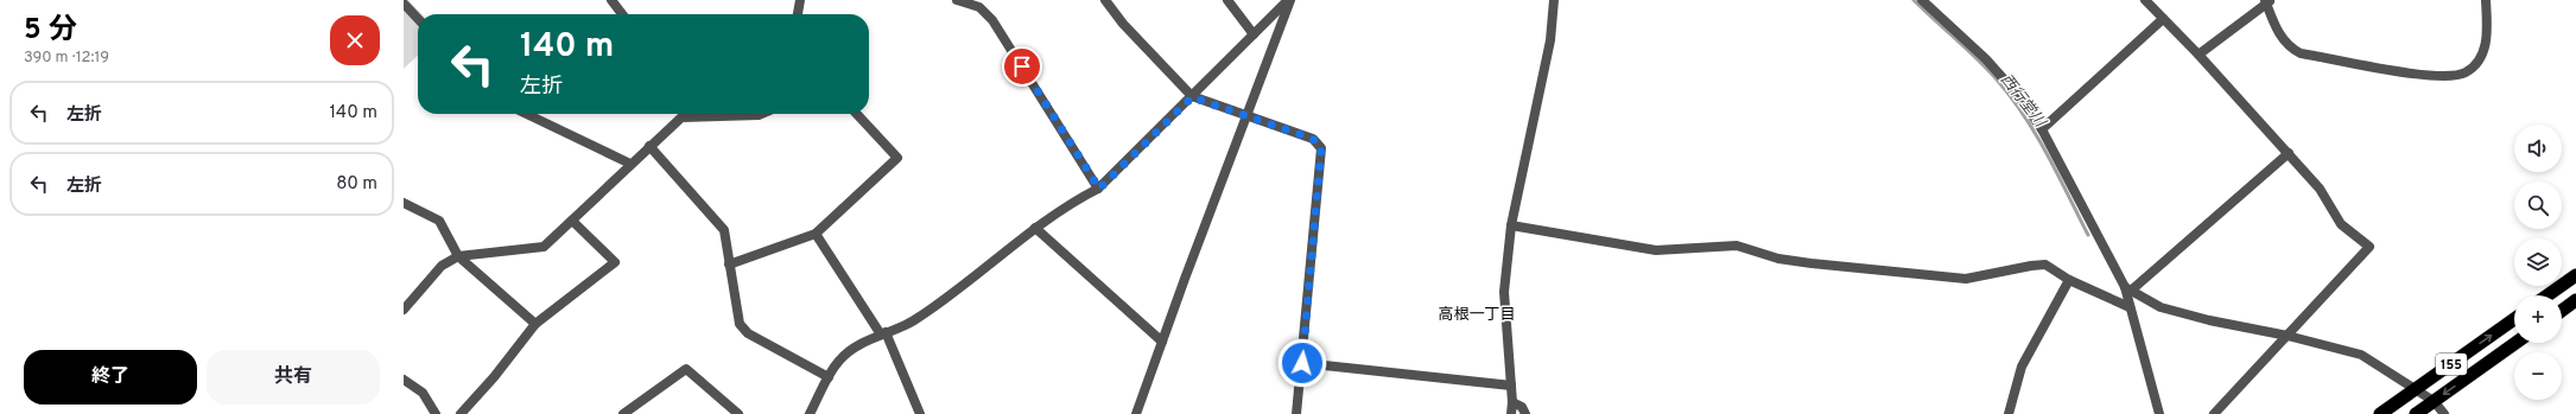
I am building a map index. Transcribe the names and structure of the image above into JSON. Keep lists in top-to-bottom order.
{
  "streets": {
    "highway": ["155"]
  },
  "districts": ["高根一丁目"],
  "water": ["西行堂川"],
  "page": {
    "heading": ["5 分", "390 m · 12:19"],
    "turn": ["140 m", "左折"],
    "list": [
      {
        "name": "左折",
        "value": "140 m"
      },
      {
        "name": "左折",
        "value": "80 m"
      }
    ],
    "map_buttons": ["+", "−"],
    "buttons": ["終了", "共有"]
  }
}
